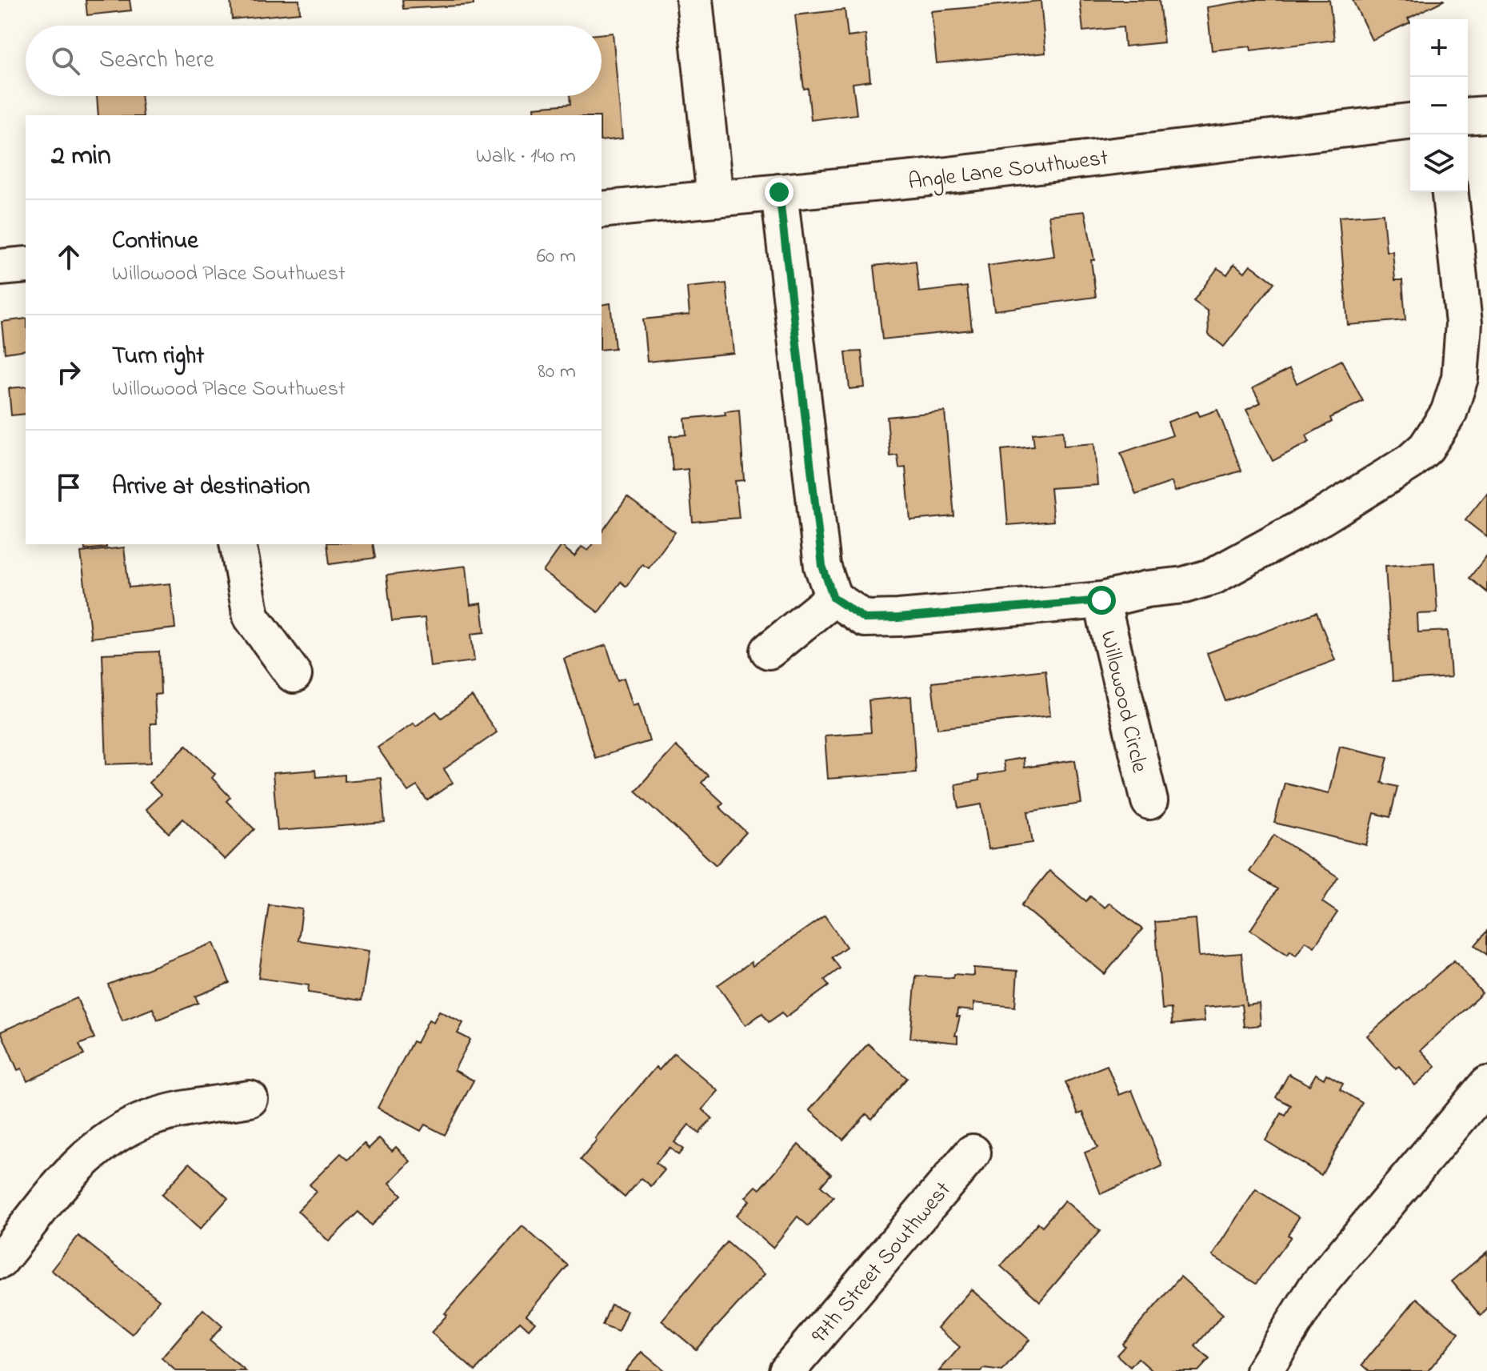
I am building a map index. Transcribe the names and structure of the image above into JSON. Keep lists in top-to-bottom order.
{
  "streets": {
    "street": ["Angle Lane Southwest", "Willowood Circle", "97th Street Southwest"]
  },
  "page": {
    "map_buttons": ["+", "−"],
    "search": "Search here",
    "heading": ["2 min", "Walk · 140 m"],
    "list": [
      ["Continue", "Willowood Place Southwest", "60 m"],
      ["Turn right", "Willowood Place Southwest", "80 m"],
      "Arrive at destination"
    ]
  }
}
